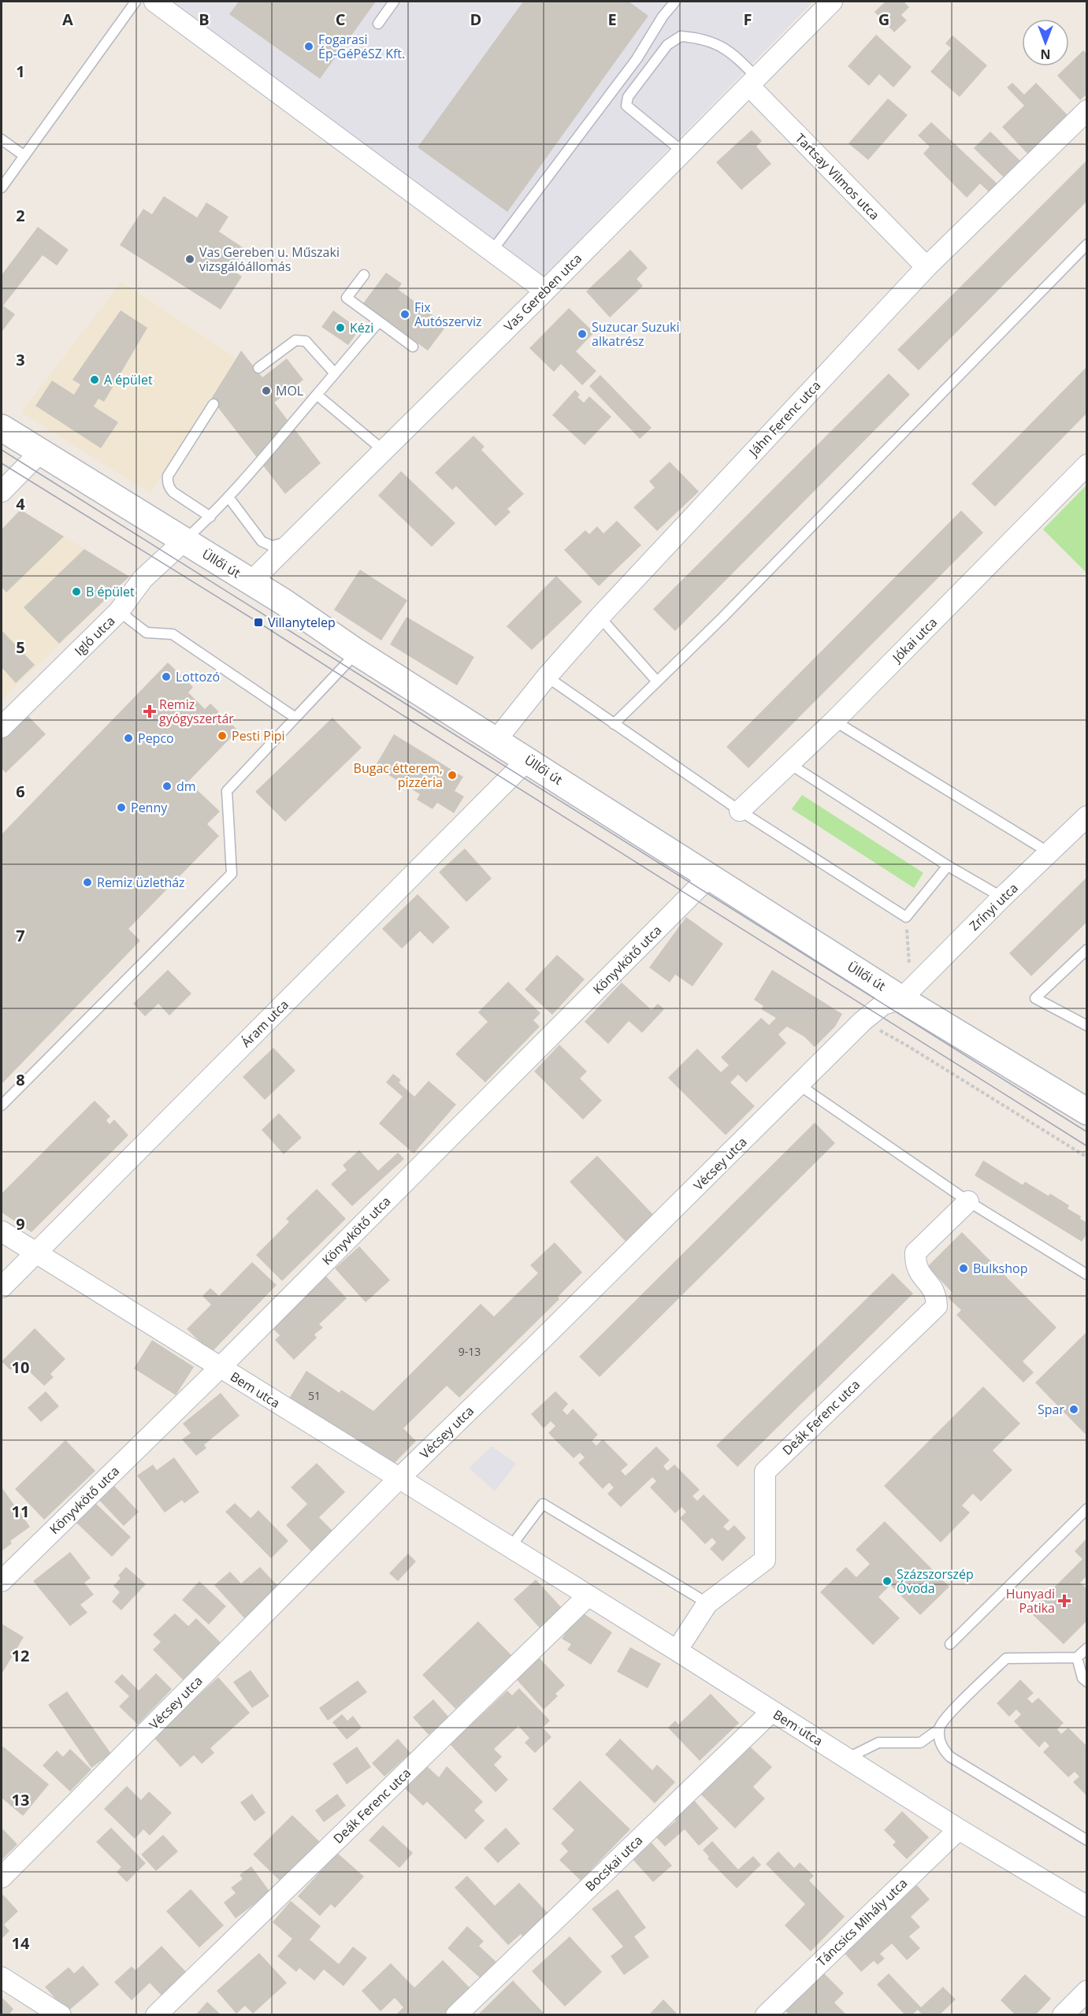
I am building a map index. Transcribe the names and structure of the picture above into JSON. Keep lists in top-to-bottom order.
{
  "streets": {
    "main road": ["Üllői út"],
    "street": [
      "Tartsay Vilmos utca",
      "Vas Gereben utca",
      "Jáhn Ferenc utca",
      "Igló utca",
      "Jókai utca",
      "Zrínyi utca",
      "Könyvkötő utca",
      "Áram utca",
      "Vécsey utca",
      "Bem utca",
      "Deák Ferenc utca",
      "Bocskai utca",
      "Táncsics Mihály utca"
    ]
  },
  "crossings": [
    ["Tartsay Vilmos utca", "Vas Gereben utca"],
    ["Tartsay Vilmos utca", "Jáhn Ferenc utca"],
    ["Vas Gereben utca", "Üllői út"],
    ["Jáhn Ferenc utca", "Üllői út"],
    ["Üllői út", "Igló utca"],
    ["Üllői út", "Zrínyi utca"],
    ["Üllői út", "Könyvkötő utca"],
    ["Üllői út", "Áram utca"],
    ["Üllői út", "Vécsey utca"],
    ["Zrínyi utca", "Vécsey utca"],
    ["Könyvkötő utca", "Bem utca"],
    ["Áram utca", "Bem utca"],
    ["Vécsey utca", "Bem utca"],
    ["Bem utca", "Deák Ferenc utca"],
    ["Bem utca", "Bocskai utca"],
    ["Bem utca", "Táncsics Mihály utca"]
  ],
  "places": {
    "other": [
      "Fogarasi Ép-GéPéSZ Kft.",
      "Vas Gereben u. Műszaki vizsgálóállomás",
      "Fix Autószerviz",
      "Kézi",
      "Suzucar Suzuki alkatrész",
      "A épület",
      "MOL",
      "B épület",
      "Lottozó",
      "Pesti Pipi",
      "Pepco",
      "Bugac étterem, pizzéria",
      "dm",
      "Penny",
      "Remiz üzletház",
      "Bulkshop",
      "Spar",
      "Százszorszép Óvoda"
    ],
    "transit": ["Villanytelep"],
    "health": ["Remiz gyógyszertár", "Hunyadi Patika"]
  },
  "house_numbers": ["9-13", "51"],
  "north": "bottom",
  "grid": {
    "columns": [
      "A",
      "B",
      "C",
      "D",
      "E",
      "F",
      "G"
    ],
    "rows": [
      "1",
      "2",
      "3",
      "4",
      "5",
      "6",
      "7",
      "8",
      "9",
      "10",
      "11",
      "12",
      "13",
      "14"
    ]
  }
}
